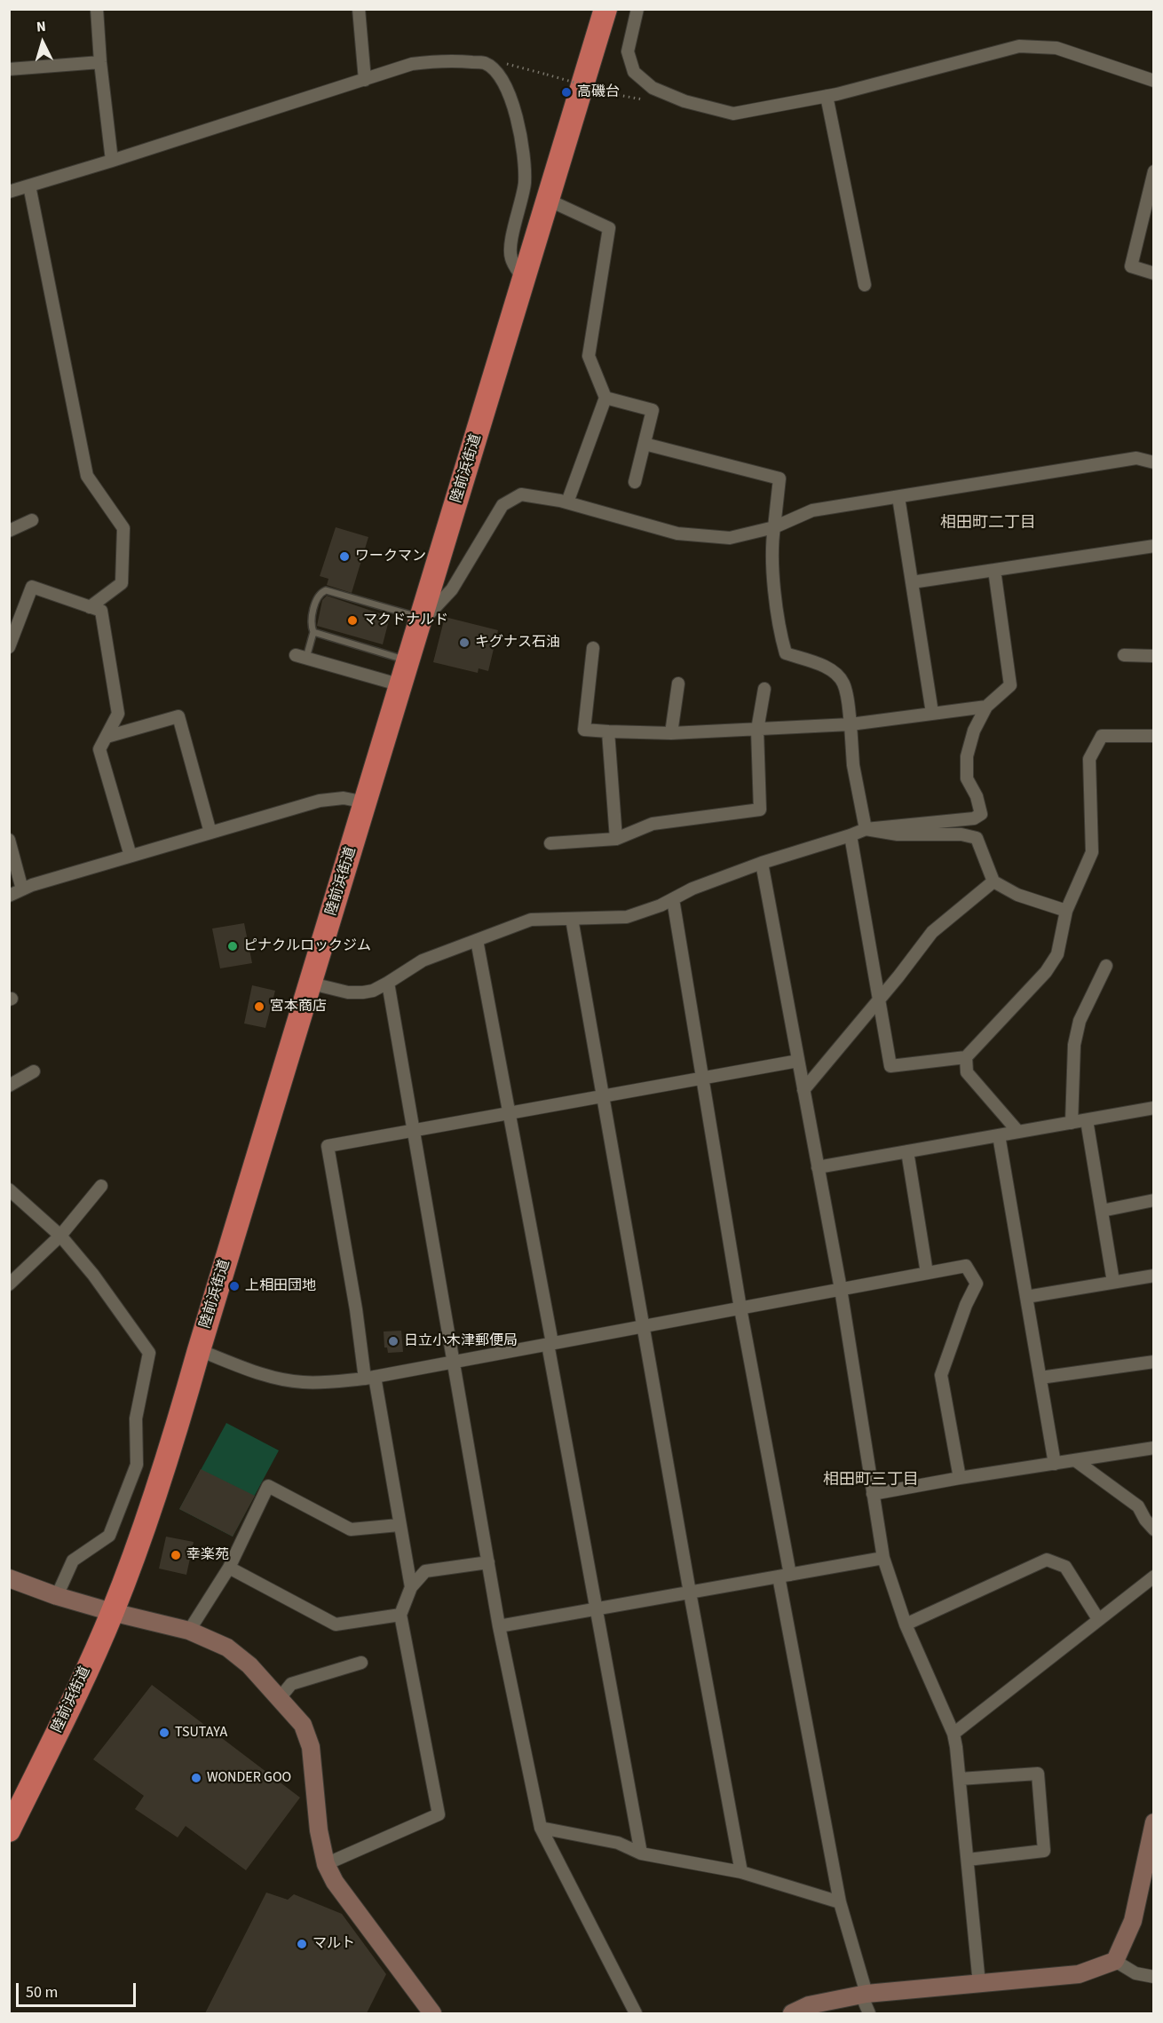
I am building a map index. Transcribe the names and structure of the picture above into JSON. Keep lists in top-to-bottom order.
{
  "streets": {
    "highway": ["陸前浜街道"]
  },
  "districts": ["相田町二丁目", "相田町三丁目"],
  "places": [
    "高磯台",
    "ワークマン",
    "マクドナルド",
    "キグナス石油",
    "ピナクルロックジム",
    "宮本商店",
    "上相田団地",
    "日立小木津郵便局",
    "幸楽苑",
    "TSUTAYA",
    "WONDER GOO",
    "マルト"
  ],
  "scale_bar": "50 m",
  "north": "top"
}
